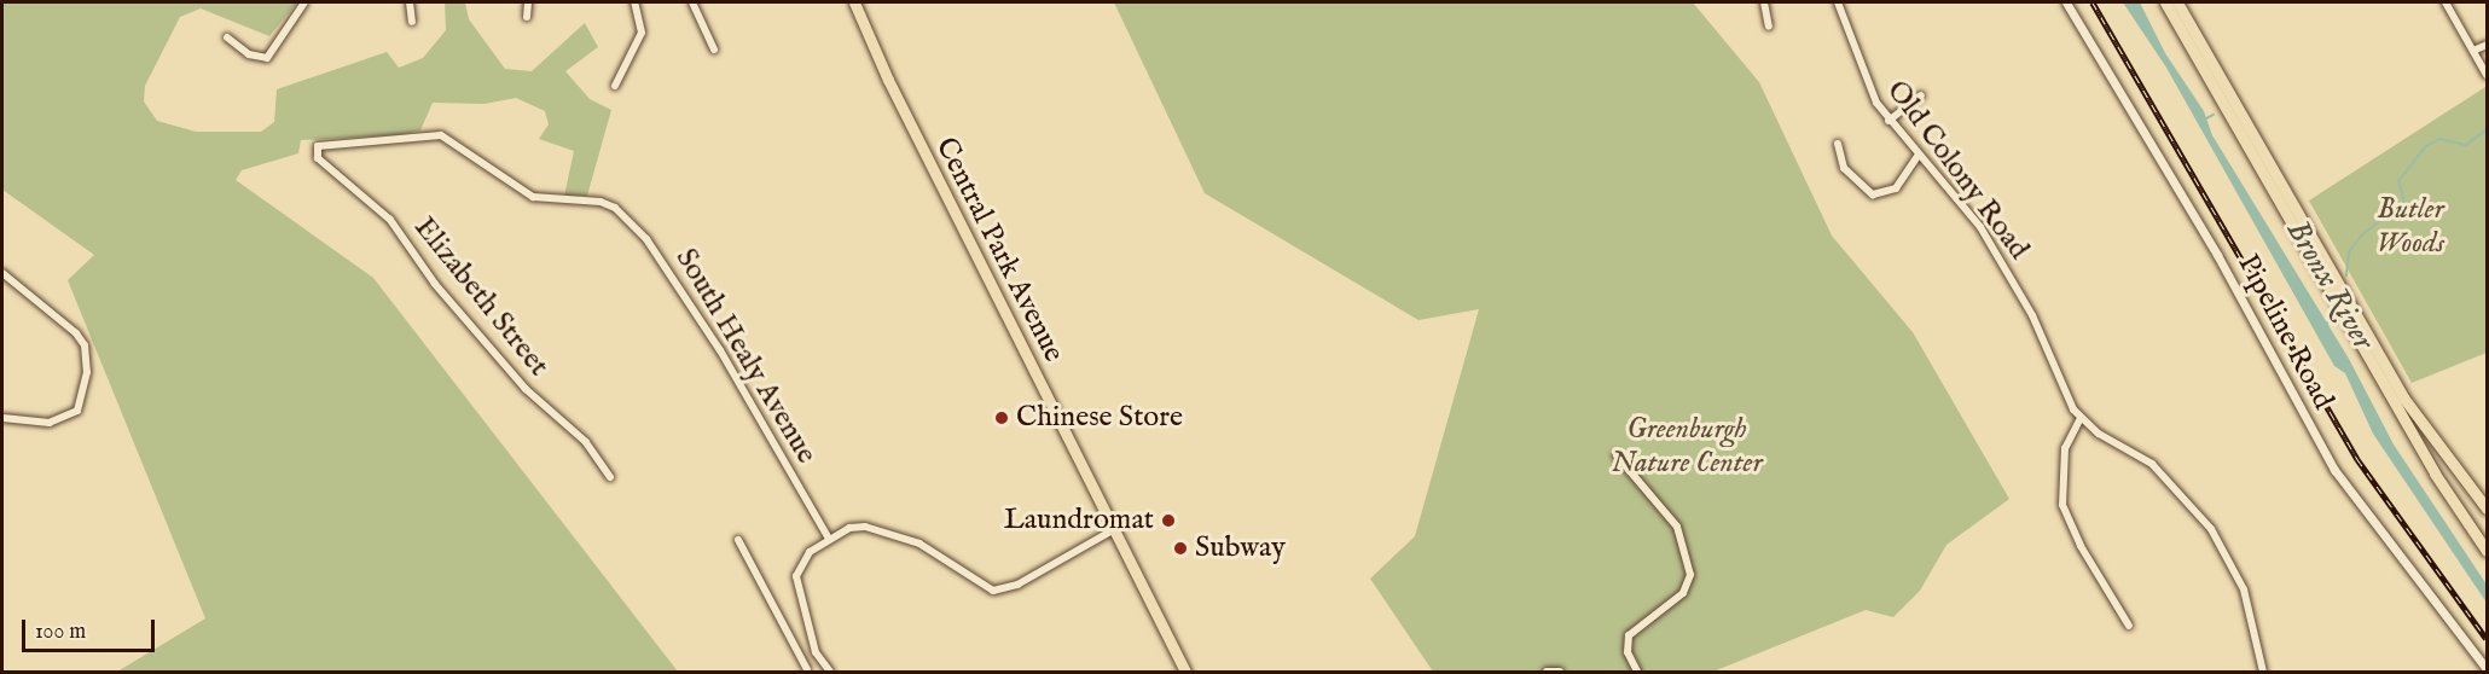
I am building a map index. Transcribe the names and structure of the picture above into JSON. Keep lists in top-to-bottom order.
{
  "streets": {
    "main road": ["Central Park Avenue"],
    "street": [
      "Old Colony Road",
      "Elizabeth Street",
      "Pipeline Road",
      "South Healy Avenue"
    ]
  },
  "crossings": [
    ["Elizabeth Street", "South Healy Avenue"]
  ],
  "water": ["Bronx River"],
  "parks": ["Butler Woods", "Greenburgh Nature Center"],
  "places": ["Chinese Store", "Laundromat", "Subway"],
  "scale_bar": "100 m"
}
